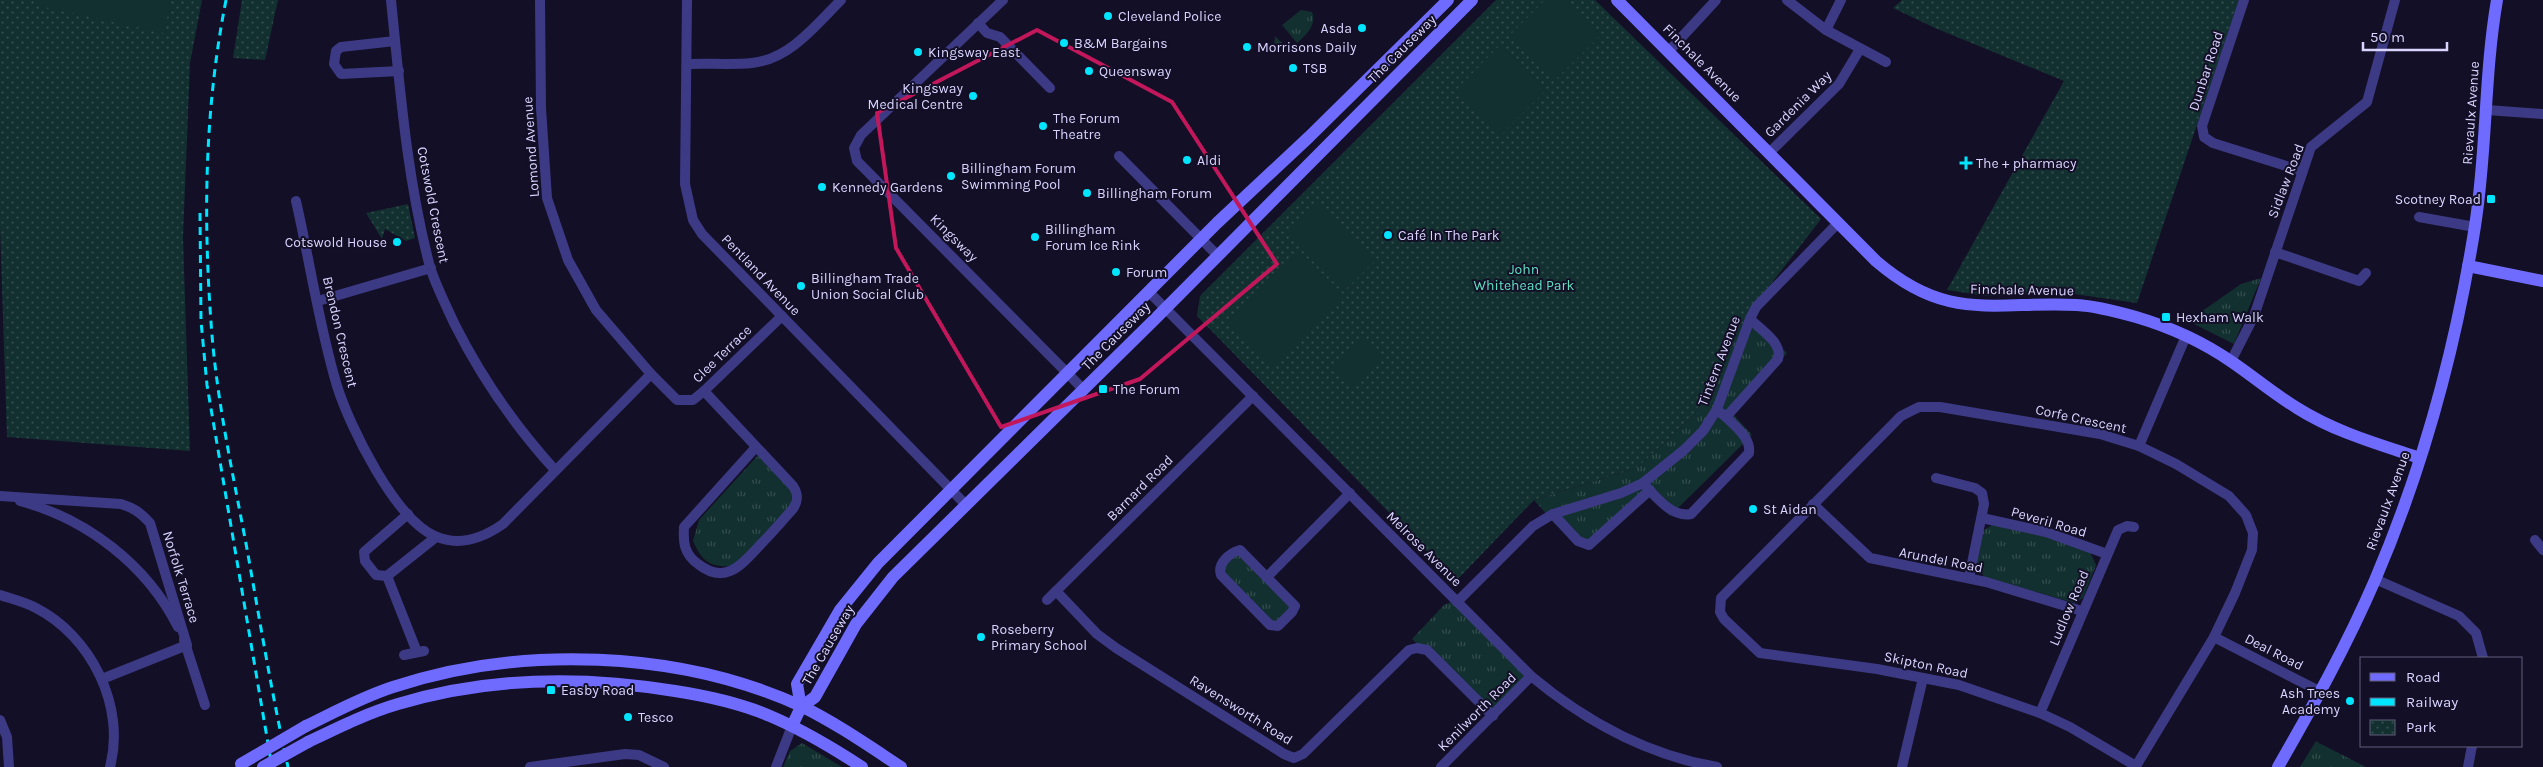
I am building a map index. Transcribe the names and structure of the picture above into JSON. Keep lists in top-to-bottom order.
{
  "streets": {
    "street": [
      "The Causeway",
      "Finchale Avenue",
      "Dunbar Road",
      "Gardenia Way",
      "Rievaulx Avenue",
      "Lomond Avenue",
      "Sidlaw Road",
      "Cotswold Crescent",
      "Kingsway",
      "Pentland Avenue",
      "Brendon Crescent",
      "Clee Terrace",
      "Tintern Avenue",
      "Corfe Crescent",
      "Barnard Road",
      "Peveril Road",
      "Melrose Avenue",
      "Arundel Road",
      "Norfolk Terrace",
      "Ludlow Road",
      "Deal Road",
      "Skipton Road",
      "Ravensworth Road",
      "Kenilworth Road"
    ]
  },
  "crossings": [
    ["The Causeway", "Kingsway"],
    ["The Causeway", "Pentland Avenue"],
    ["The Causeway", "Melrose Avenue"],
    ["Finchale Avenue", "Gardenia Way"],
    ["Finchale Avenue", "Rievaulx Avenue"],
    ["Finchale Avenue", "Sidlaw Road"],
    ["Finchale Avenue", "Tintern Avenue"],
    ["Dunbar Road", "Sidlaw Road"],
    ["Rievaulx Avenue", "Deal Road"],
    ["Lomond Avenue", "Brendon Crescent"],
    ["Lomond Avenue", "Clee Terrace"],
    ["Cotswold Crescent", "Brendon Crescent"],
    ["Pentland Avenue", "Clee Terrace"],
    ["Tintern Avenue", "Melrose Avenue"],
    ["Corfe Crescent", "Arundel Road"],
    ["Corfe Crescent", "Deal Road"],
    ["Corfe Crescent", "Skipton Road"],
    ["Barnard Road", "Melrose Avenue"],
    ["Barnard Road", "Ravensworth Road"],
    ["Peveril Road", "Ludlow Road"],
    ["Melrose Avenue", "Kenilworth Road"],
    ["Arundel Road", "Ludlow Road"],
    ["Ludlow Road", "Skipton Road"],
    ["Ravensworth Road", "Kenilworth Road"]
  ],
  "parks": ["John Whitehead Park"],
  "places": {
    "other": [
      "Cleveland Police",
      "Asda",
      "B&M Bargains",
      "Morrisons Daily",
      "Kingsway East",
      "TSB",
      "Queensway",
      "Kingsway Medical Centre",
      "The Forum Theatre",
      "Aldi",
      "Billingham Forum Swimming Pool",
      "Kennedy Gardens",
      "Billingham Forum",
      "Café In The Park",
      "Billingham Forum Ice Rink",
      "Cotswold House",
      "Forum",
      "Billingham Trade Union Social Club",
      "St Aidan",
      "Roseberry Primary School",
      "Ash Trees Academy",
      "Tesco"
    ],
    "health": ["The + pharmacy"],
    "transit": [
      "Scotney Road",
      "Hexham Walk",
      "The Forum",
      "Easby Road"
    ]
  },
  "legend": ["Road", "Railway", "Park"],
  "scale_bar": "50 m"
}
